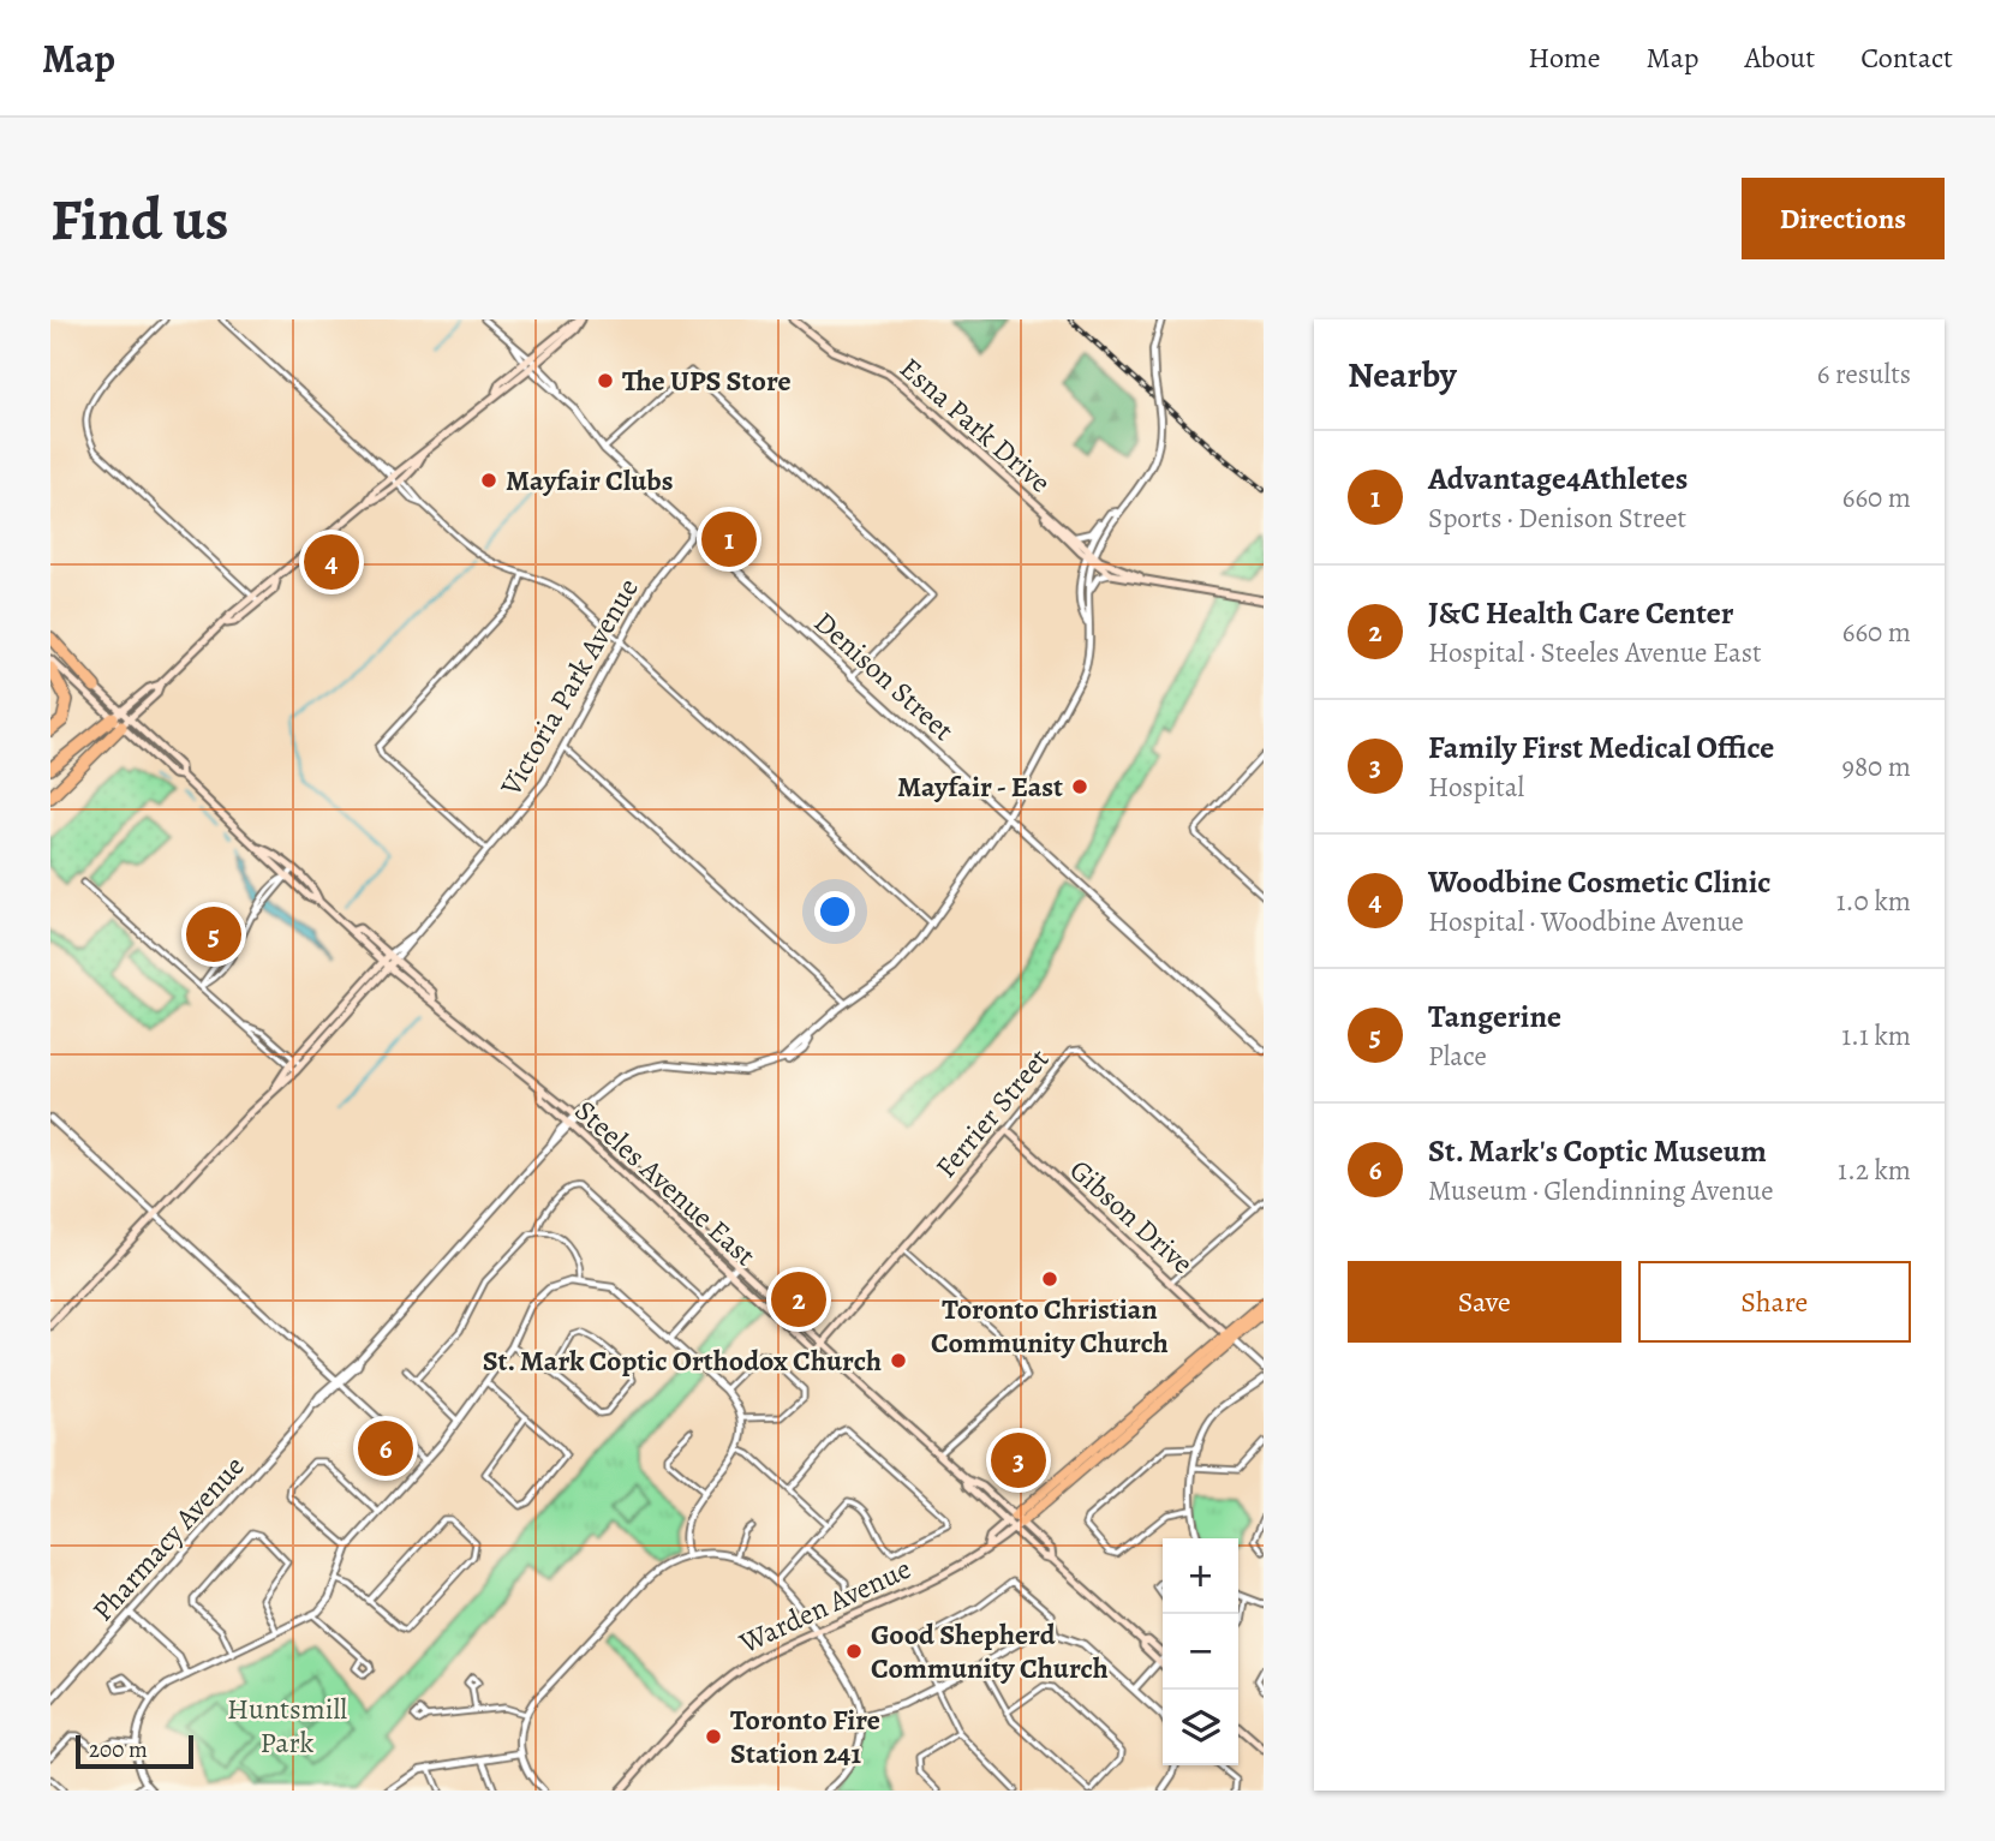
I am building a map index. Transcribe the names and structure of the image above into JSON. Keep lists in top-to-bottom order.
{
  "streets": {
    "main road": [
      "Esna Park Drive",
      "Victoria Park Avenue",
      "Ferrier Street",
      "Steeles Avenue East",
      "Gibson Drive",
      "Warden Avenue"
    ],
    "street": ["Denison Street", "Pharmacy Avenue"]
  },
  "crossings": [
    ["Denison Street", "Victoria Park Avenue"],
    ["Victoria Park Avenue", "Steeles Avenue East"],
    ["Ferrier Street", "Steeles Avenue East"],
    ["Ferrier Street", "Gibson Drive"],
    ["Steeles Avenue East", "Pharmacy Avenue"],
    ["Steeles Avenue East", "Warden Avenue"],
    ["Gibson Drive", "Warden Avenue"]
  ],
  "parks": ["Huntsmill Park"],
  "places": [
    "The UPS Store",
    "Mayfair Clubs",
    "Mayfair - East",
    "Toronto Christian Community Church",
    "St. Mark Coptic Orthodox Church",
    "Good Shepherd Community Church",
    "Toronto Fire Station 241"
  ],
  "scale_bar": "200 m",
  "page": {
    "header": "Map",
    "nav": [
      "Home",
      "Map",
      "About",
      "Contact"
    ],
    "buttons": [
      "Directions",
      ["Save", "Share"]
    ],
    "title": "Find us",
    "heading": ["Nearby", "6 results"],
    "list": [
      {
        "mark": "1",
        "name": "Advantage4Athletes",
        "note": "Sports · Denison Street",
        "value": "660 m"
      },
      {
        "mark": "2",
        "name": "J&C Health Care Center",
        "note": "Hospital · Steeles Avenue East",
        "value": "660 m"
      },
      {
        "mark": "3",
        "name": "Family First Medical Office",
        "note": "Hospital",
        "value": "980 m"
      },
      {
        "mark": "4",
        "name": "Woodbine Cosmetic Clinic",
        "note": "Hospital · Woodbine Avenue",
        "value": "1.0 km"
      },
      {
        "mark": "5",
        "name": "Tangerine",
        "note": "Place",
        "value": "1.1 km"
      },
      {
        "mark": "6",
        "name": "St. Mark's Coptic Museum",
        "note": "Museum · Glendinning Avenue",
        "value": "1.2 km"
      }
    ],
    "pins": [
      "1",
      "4",
      "5",
      "2",
      "6",
      "3"
    ],
    "map_buttons": ["+", "−"],
    "scale": "200 m"
  }
}
